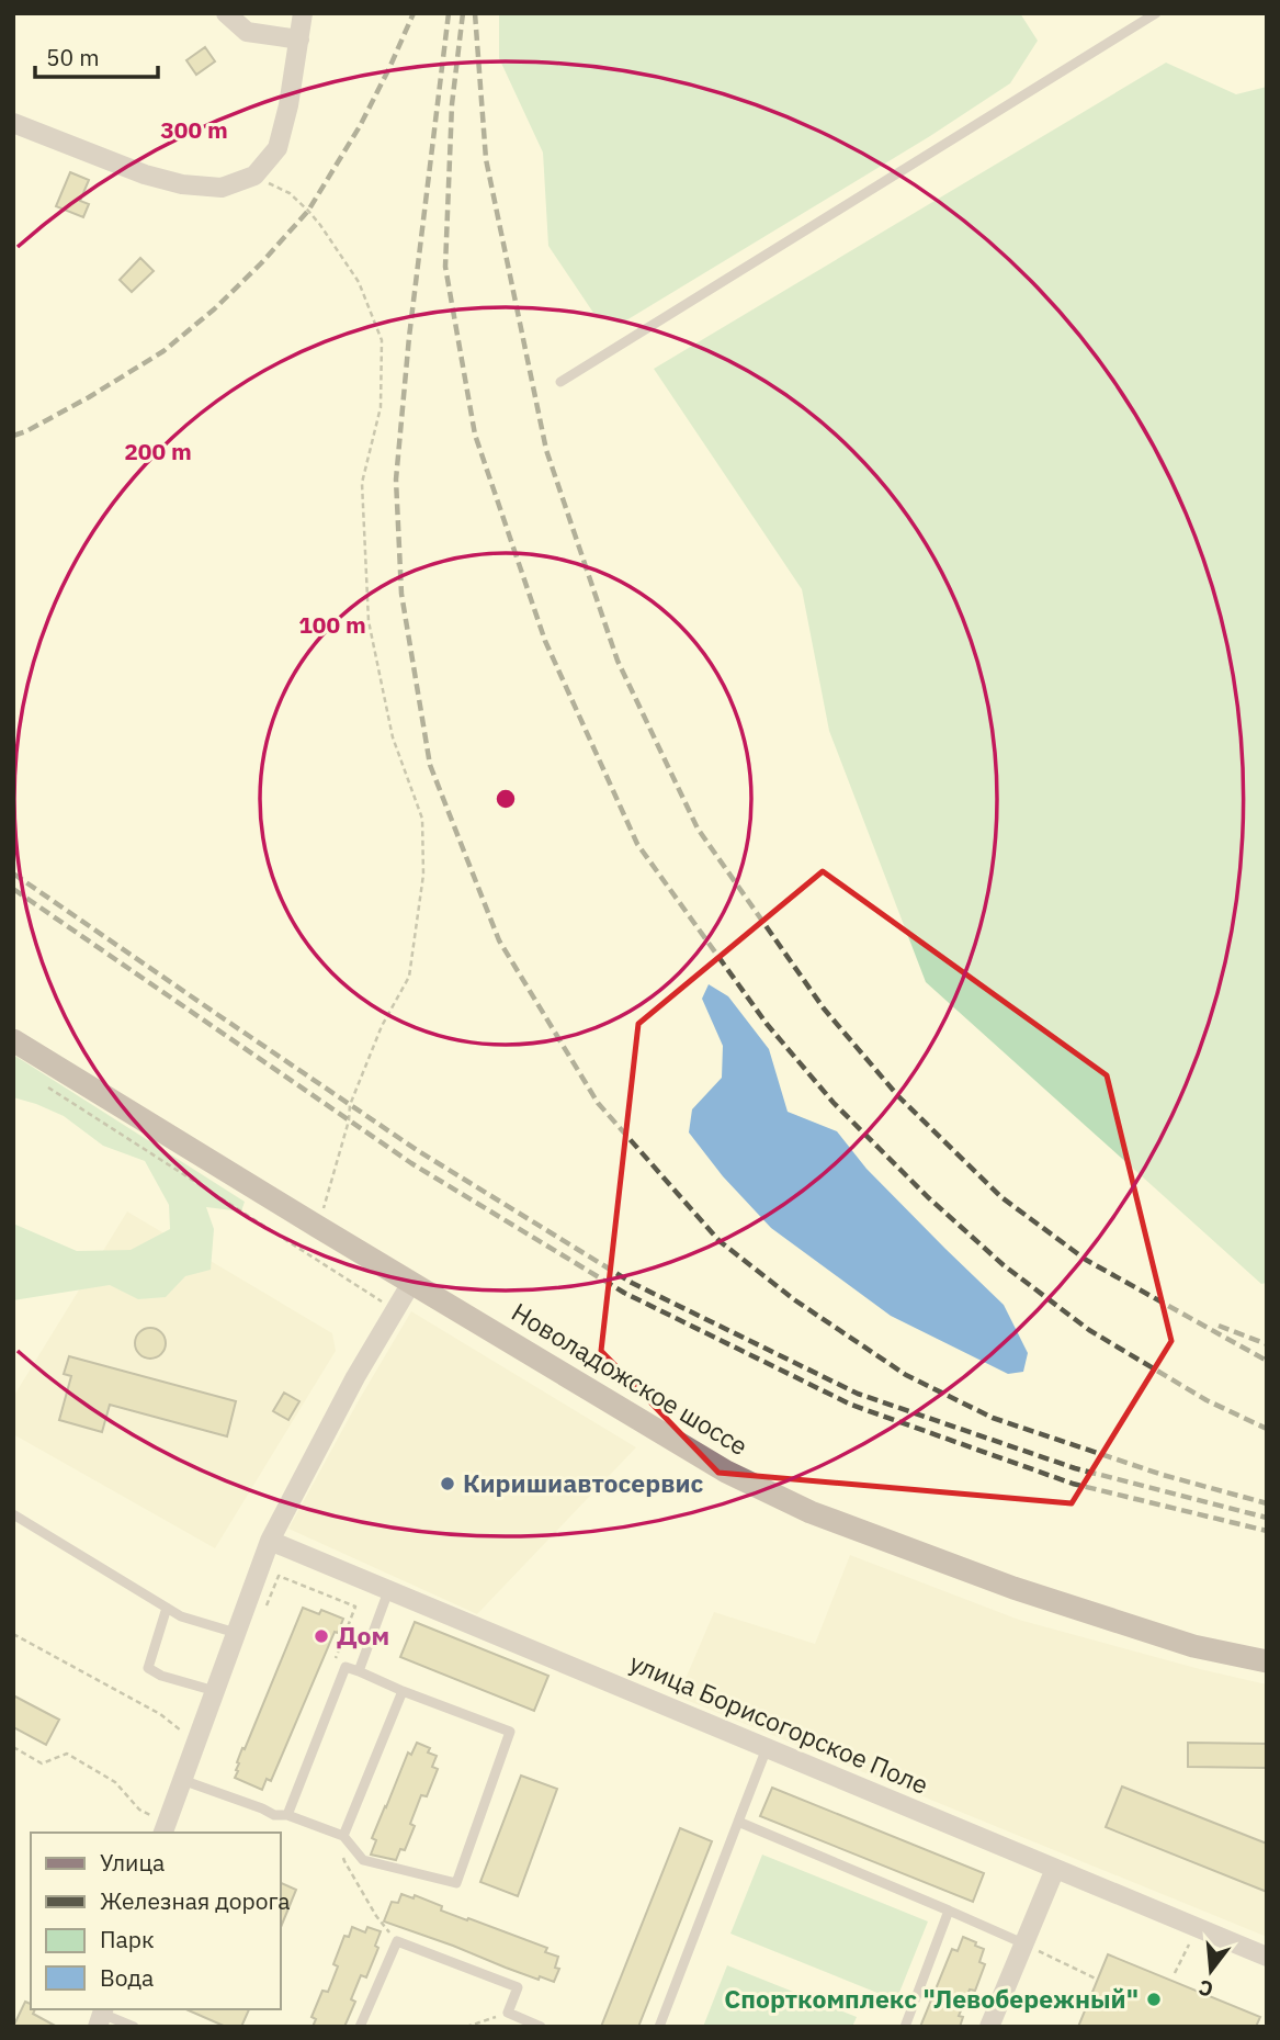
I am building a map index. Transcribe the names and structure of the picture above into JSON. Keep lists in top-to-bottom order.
{
  "streets": {
    "main road": ["Новоладожское шоссе"],
    "street": ["улица Борисогорское Поле"]
  },
  "places": ["Киришиавтосервис", "Дом", "Спорткомплекс \"Левобережный\""],
  "legend": [
    "Улица",
    "Железная дорога",
    "Парк",
    "Вода"
  ],
  "scale_bar": "50 m",
  "north": "bottom",
  "rings": ["300 m", "200 m", "100 m"]
}
